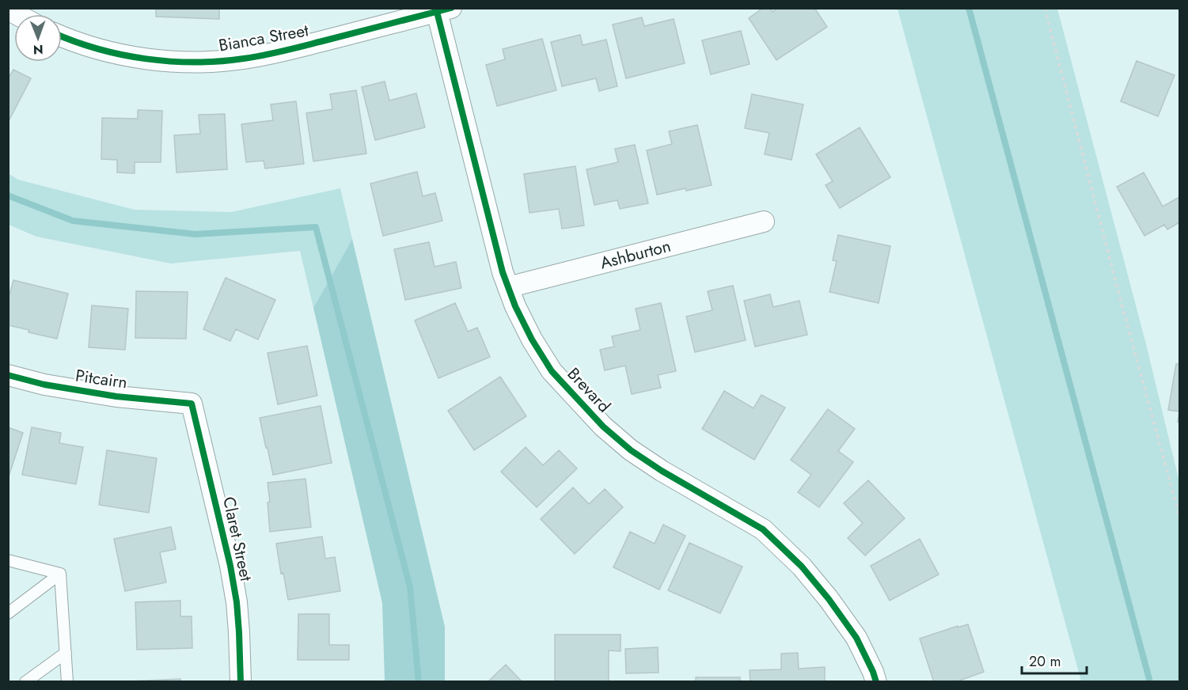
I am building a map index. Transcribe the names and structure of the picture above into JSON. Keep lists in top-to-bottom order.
{
  "streets": {
    "street": [
      "Bianca Street",
      "Ashburton",
      "Pitcairn",
      "Brevard",
      "Claret Street"
    ]
  },
  "crossings": [
    ["Bianca Street", "Brevard"],
    ["Ashburton", "Brevard"],
    ["Pitcairn", "Claret Street"]
  ],
  "scale_bar": "20 m",
  "north": "bottom"
}
